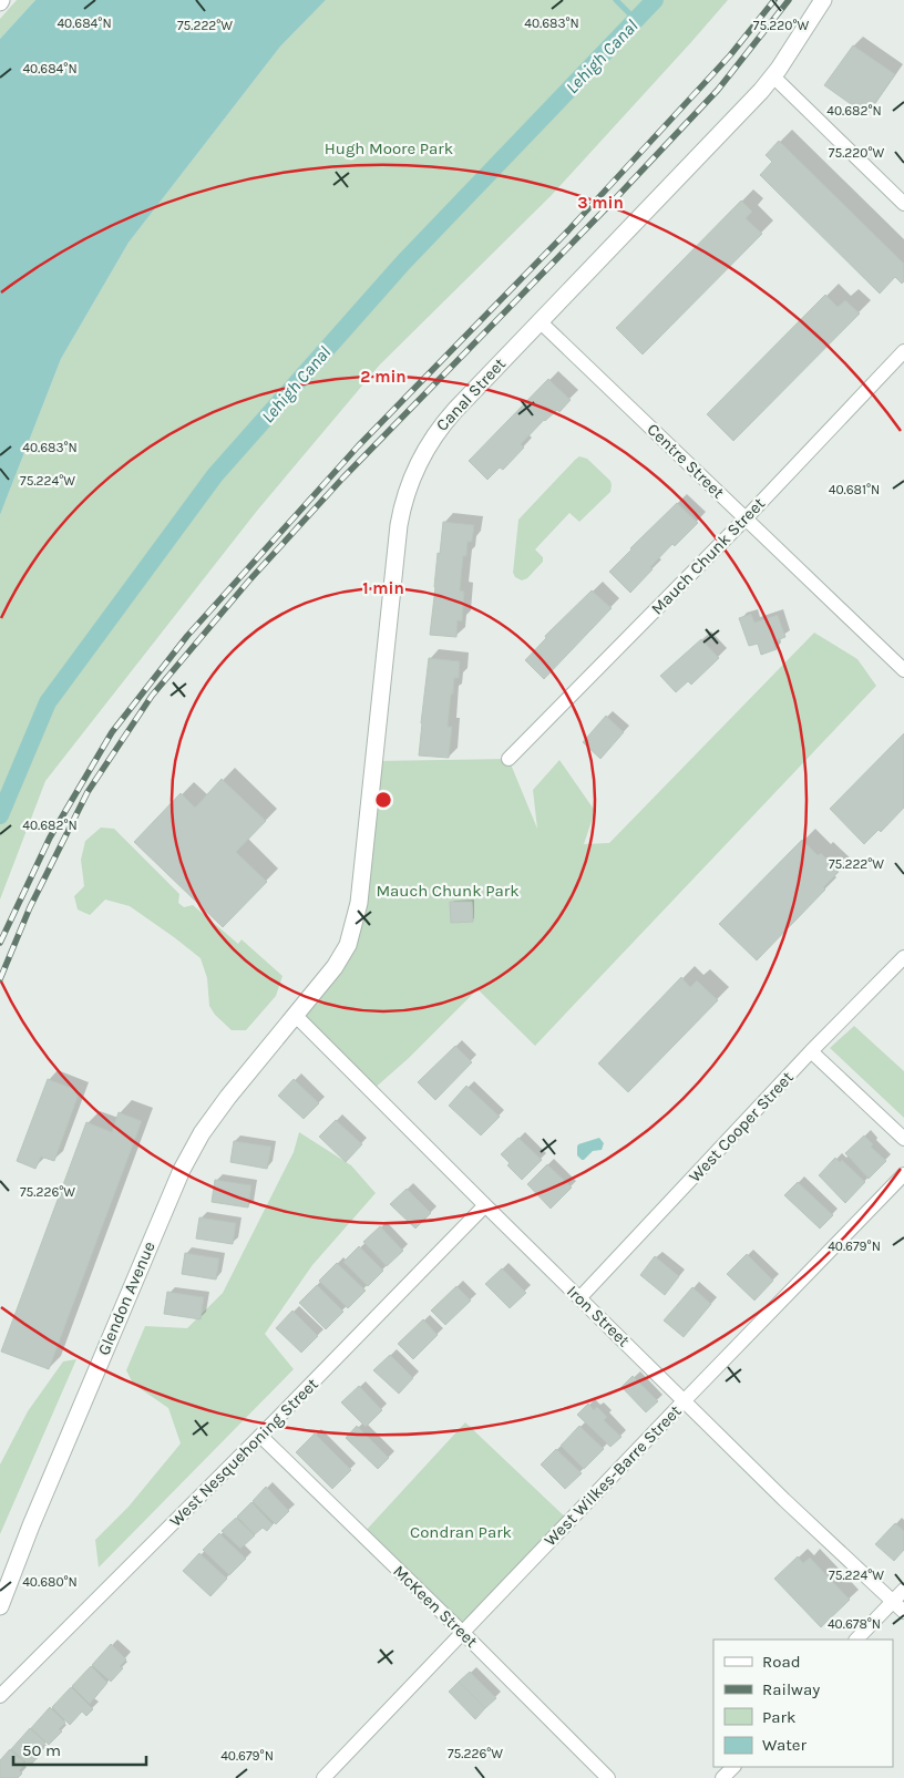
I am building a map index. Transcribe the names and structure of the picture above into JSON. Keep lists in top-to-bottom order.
{
  "streets": {
    "street": [
      "Canal Street",
      "Centre Street",
      "Mauch Chunk Street",
      "West Cooper Street",
      "Glendon Avenue",
      "Iron Street",
      "West Nesquehoning Street",
      "West Wilkes-Barre Street",
      "McKeen Street"
    ]
  },
  "crossings": [
    ["Canal Street", "Centre Street"],
    ["Canal Street", "Glendon Avenue"],
    ["Canal Street", "Iron Street"],
    ["Centre Street", "Mauch Chunk Street"],
    ["West Cooper Street", "Iron Street"],
    ["Glendon Avenue", "Iron Street"],
    ["Iron Street", "West Nesquehoning Street"],
    ["Iron Street", "West Wilkes-Barre Street"],
    ["West Nesquehoning Street", "McKeen Street"],
    ["West Wilkes-Barre Street", "McKeen Street"]
  ],
  "water": ["Lehigh Canal"],
  "parks": ["Hugh Moore Park", "Mauch Chunk Park", "Condran Park"],
  "legend": [
    "Road",
    "Railway",
    "Park",
    "Water"
  ],
  "scale_bar": "50 m",
  "coordinates": [
    "40.684°N",
    "40.683°N",
    "75.222°W",
    "75.220°W",
    "40.682°N",
    "75.224°W",
    "40.681°N",
    "75.226°W",
    "40.679°N",
    "40.680°N",
    "40.678°N"
  ],
  "rings": ["3 min", "2 min", "1 min"]
}
